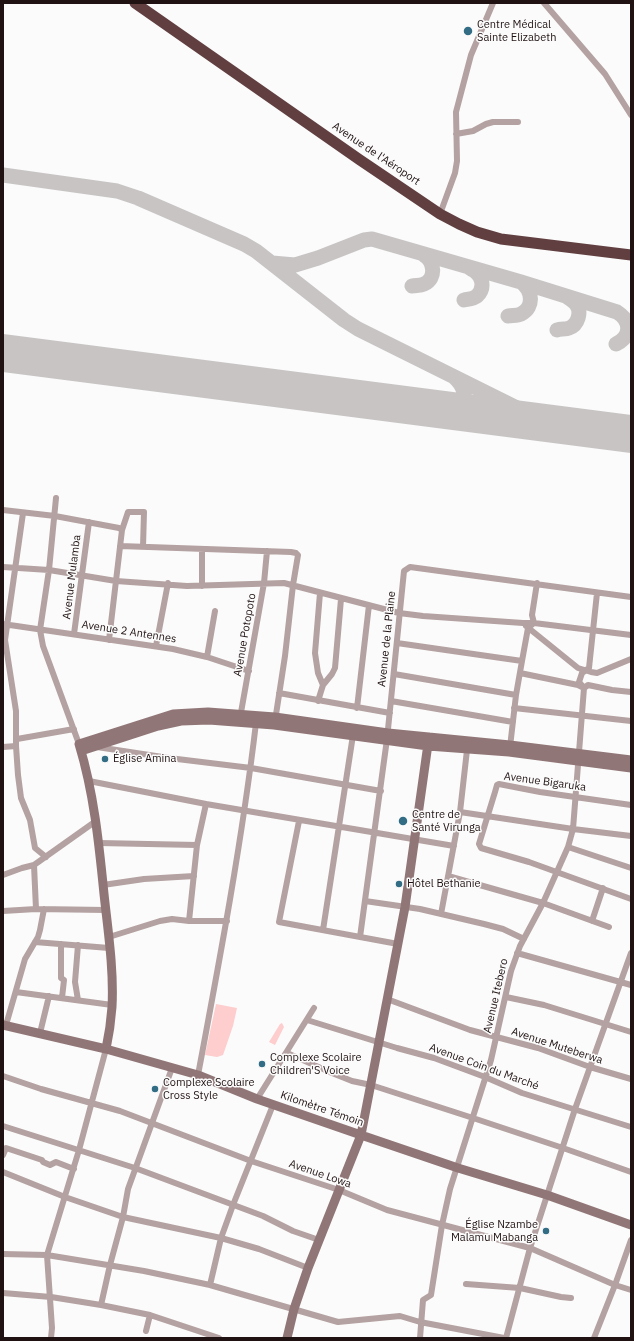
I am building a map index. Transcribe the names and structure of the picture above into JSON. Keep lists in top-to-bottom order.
{
  "streets": {
    "highway": ["Avenue de l'Aéroport"],
    "main road": ["Kilomètre Témoin"],
    "street": [
      "Avenue Mulamba",
      "Avenue 2 Antennes",
      "Avenue Potopoto",
      "Avenue de la Plaine",
      "Avenue Bigaruka",
      "Avenue Itebero",
      "Avenue Muteberwa",
      "Avenue Coin du Marché",
      "Avenue Lowa"
    ]
  },
  "crossings": [
    ["Avenue Mulamba", "Avenue 2 Antennes"],
    ["Avenue 2 Antennes", "Avenue Potopoto"],
    ["Avenue de la Plaine", "Avenue Itebero"],
    ["Avenue Bigaruka", "Avenue Itebero"],
    ["Avenue Itebero", "Avenue Muteberwa"],
    ["Avenue Itebero", "Avenue Coin du Marché"],
    ["Avenue Itebero", "Kilomètre Témoin"],
    ["Avenue Itebero", "Avenue Lowa"]
  ],
  "places": [
    "Centre Médical Sainte Elizabeth",
    "Église Amina",
    "Centre de Santé Virunga",
    "Hôtel Bethanie",
    "Complexe Scolaire Children'S Voice",
    "Complexe Scolaire Cross Style",
    "Église Nzambe Malamu Mabanga"
  ]
}
